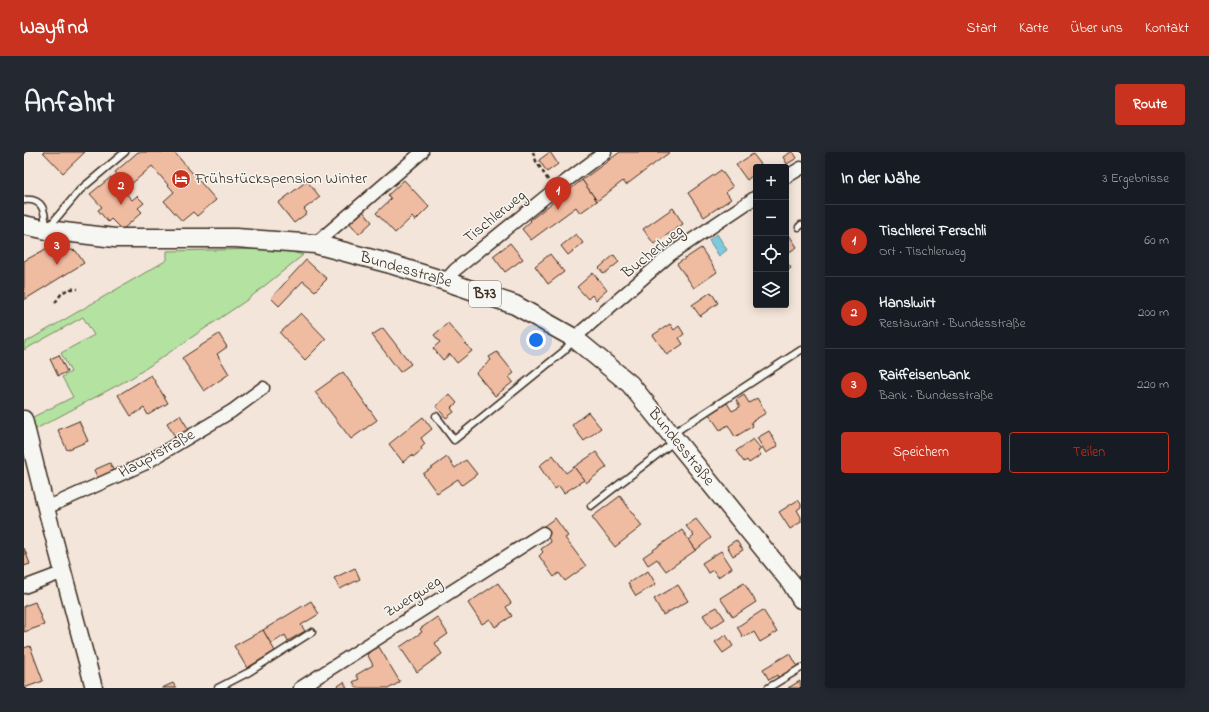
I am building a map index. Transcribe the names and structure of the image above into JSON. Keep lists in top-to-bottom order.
{
  "streets": {
    "main road": ["Bundesstraße", "B73"],
    "street": [
      "Tischlerweg",
      "Bucherlweg",
      "Hauptstraße",
      "Zwergweg"
    ]
  },
  "crossings": [
    ["Tischlerweg", "Bundesstraße"],
    ["Bucherlweg", "Bundesstraße"]
  ],
  "places": {
    "hotel": ["Frühstückspension Winter"]
  },
  "page": {
    "header": "Wayfind",
    "nav": [
      "Start",
      "Karte",
      "Über uns",
      "Kontakt"
    ],
    "title": "Anfahrt",
    "buttons": [
      "Route",
      ["Speichern", "Teilen"]
    ],
    "heading": ["In der Nähe", "3 Ergebnisse"],
    "map_buttons": ["+", "−"],
    "pins": ["2", "1", "3"],
    "list": [
      {
        "mark": "1",
        "name": "Tischlerei Ferschli",
        "note": "Ort · Tischlerweg",
        "value": "60 m"
      },
      {
        "mark": "2",
        "name": "Hanslwirt",
        "note": "Restaurant · Bundesstraße",
        "value": "200 m"
      },
      {
        "mark": "3",
        "name": "Raiffeisenbank",
        "note": "Bank · Bundesstraße",
        "value": "220 m"
      }
    ]
  }
}
